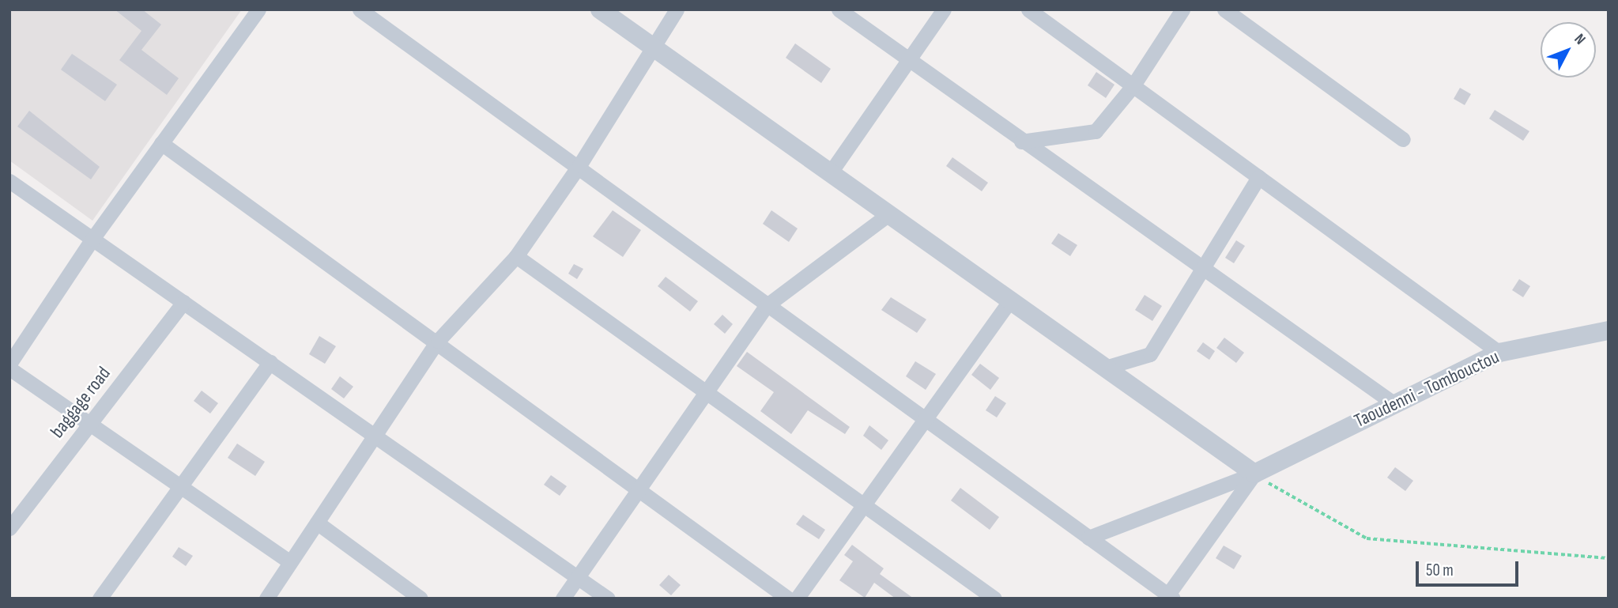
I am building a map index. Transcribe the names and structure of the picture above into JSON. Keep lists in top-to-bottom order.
{
  "streets": {
    "street": ["Taoudenni - Tombouctou", "baggage road"]
  },
  "scale_bar": "50 m",
  "north": "top right"
}
